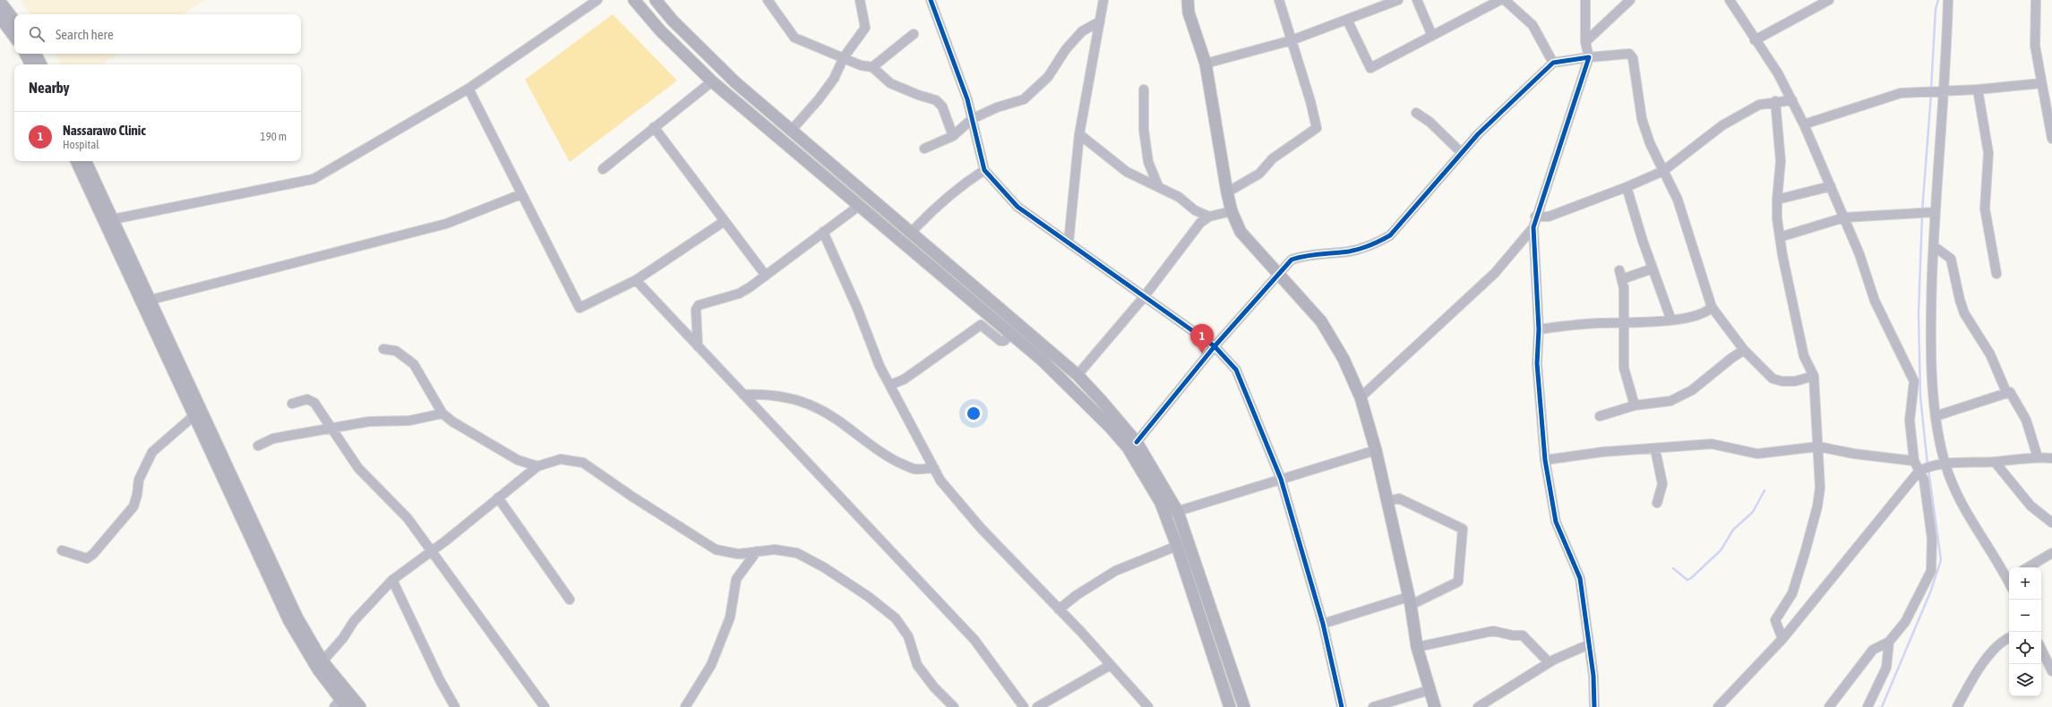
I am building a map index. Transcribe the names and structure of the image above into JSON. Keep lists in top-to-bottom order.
{
  "page": {
    "search": "Search here",
    "heading": "Nearby",
    "list": [
      {
        "mark": "1",
        "name": "Nassarawo Clinic",
        "note": "Hospital",
        "value": "190 m"
      }
    ],
    "pins": "1",
    "map_buttons": ["+", "−"]
  }
}
